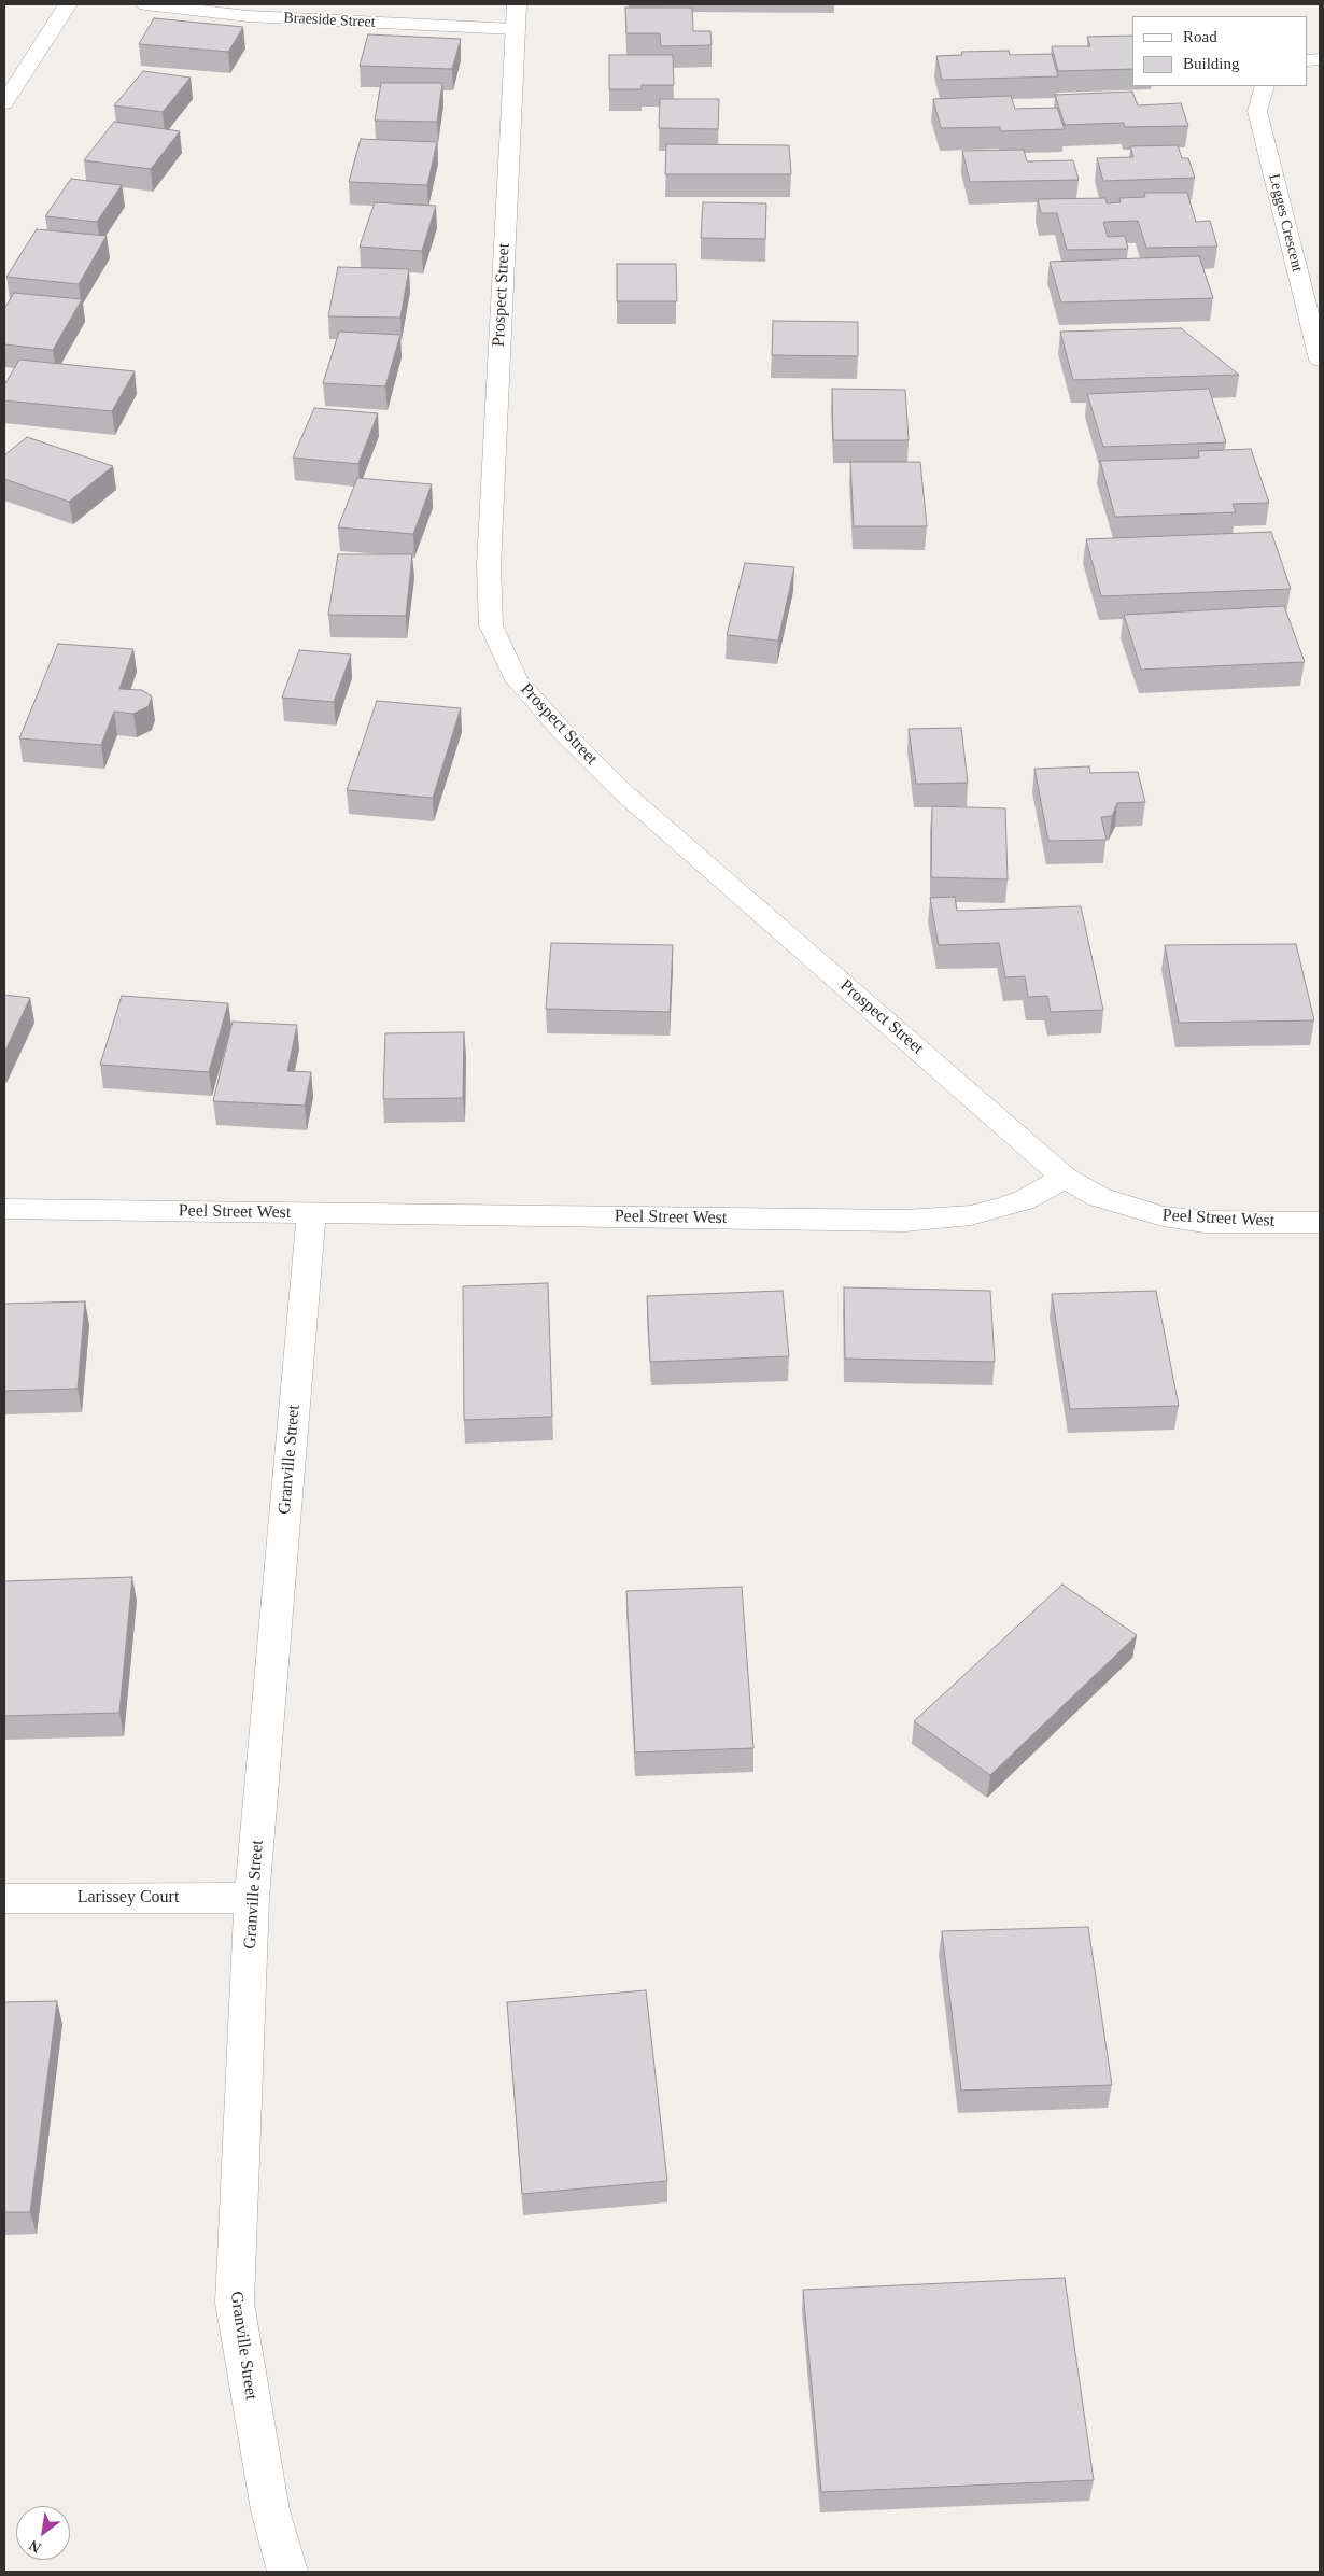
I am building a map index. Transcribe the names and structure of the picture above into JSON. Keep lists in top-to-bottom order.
{
  "streets": {
    "street": [
      "Braeside Street",
      "Legges Crescent",
      "Prospect Street",
      "Peel Street West",
      "Granville Street",
      "Larissey Court"
    ]
  },
  "crossings": [
    ["Braeside Street", "Prospect Street"],
    ["Prospect Street", "Peel Street West"],
    ["Peel Street West", "Granville Street"],
    ["Granville Street", "Larissey Court"]
  ],
  "legend": ["Road", "Building"],
  "north": "bottom left"
}
